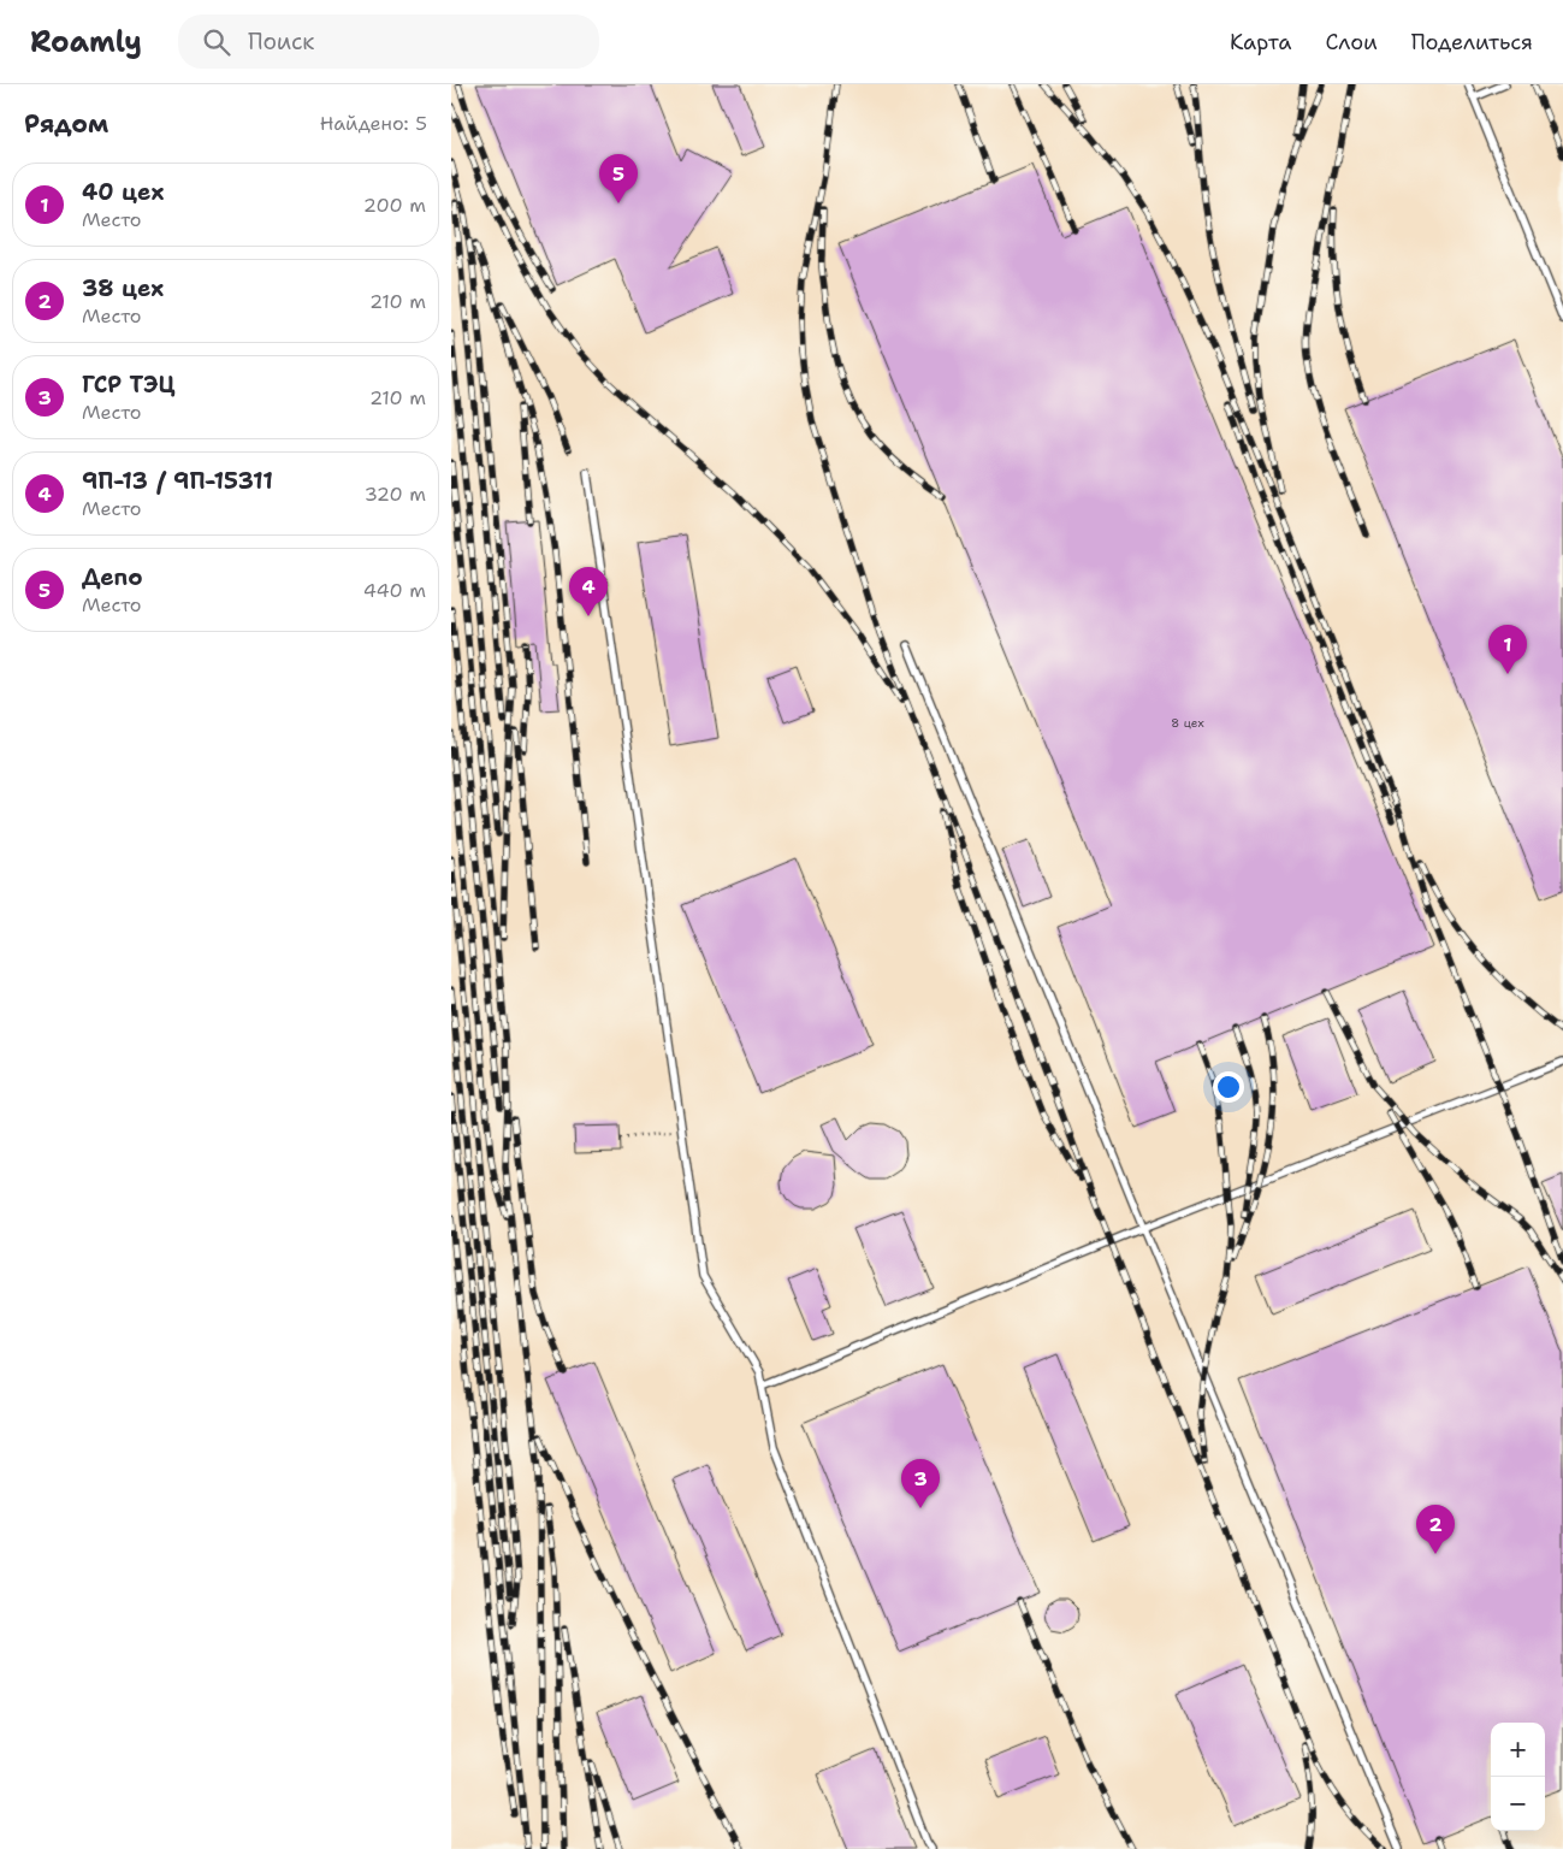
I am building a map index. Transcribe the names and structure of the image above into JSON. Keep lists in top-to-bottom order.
{
  "house_numbers": ["8 цех"],
  "page": {
    "header": "Roamly",
    "search": "Поиск",
    "nav": ["Карта", "Слои", "Поделиться"],
    "heading": ["Рядом", "Найдено: 5"],
    "pins": [
      "5",
      "4",
      "1",
      "3",
      "2"
    ],
    "list": [
      {
        "mark": "1",
        "name": "40 цех",
        "note": "Место",
        "value": "200 m"
      },
      {
        "mark": "2",
        "name": "38 цех",
        "note": "Место",
        "value": "210 m"
      },
      {
        "mark": "3",
        "name": "ГСР ТЭЦ",
        "note": "Место",
        "value": "210 m"
      },
      {
        "mark": "4",
        "name": "9П-13 / 9П-15311",
        "note": "Место",
        "value": "320 m"
      },
      {
        "mark": "5",
        "name": "Депо",
        "note": "Место",
        "value": "440 m"
      }
    ],
    "map_buttons": ["+", "−"]
  }
}
